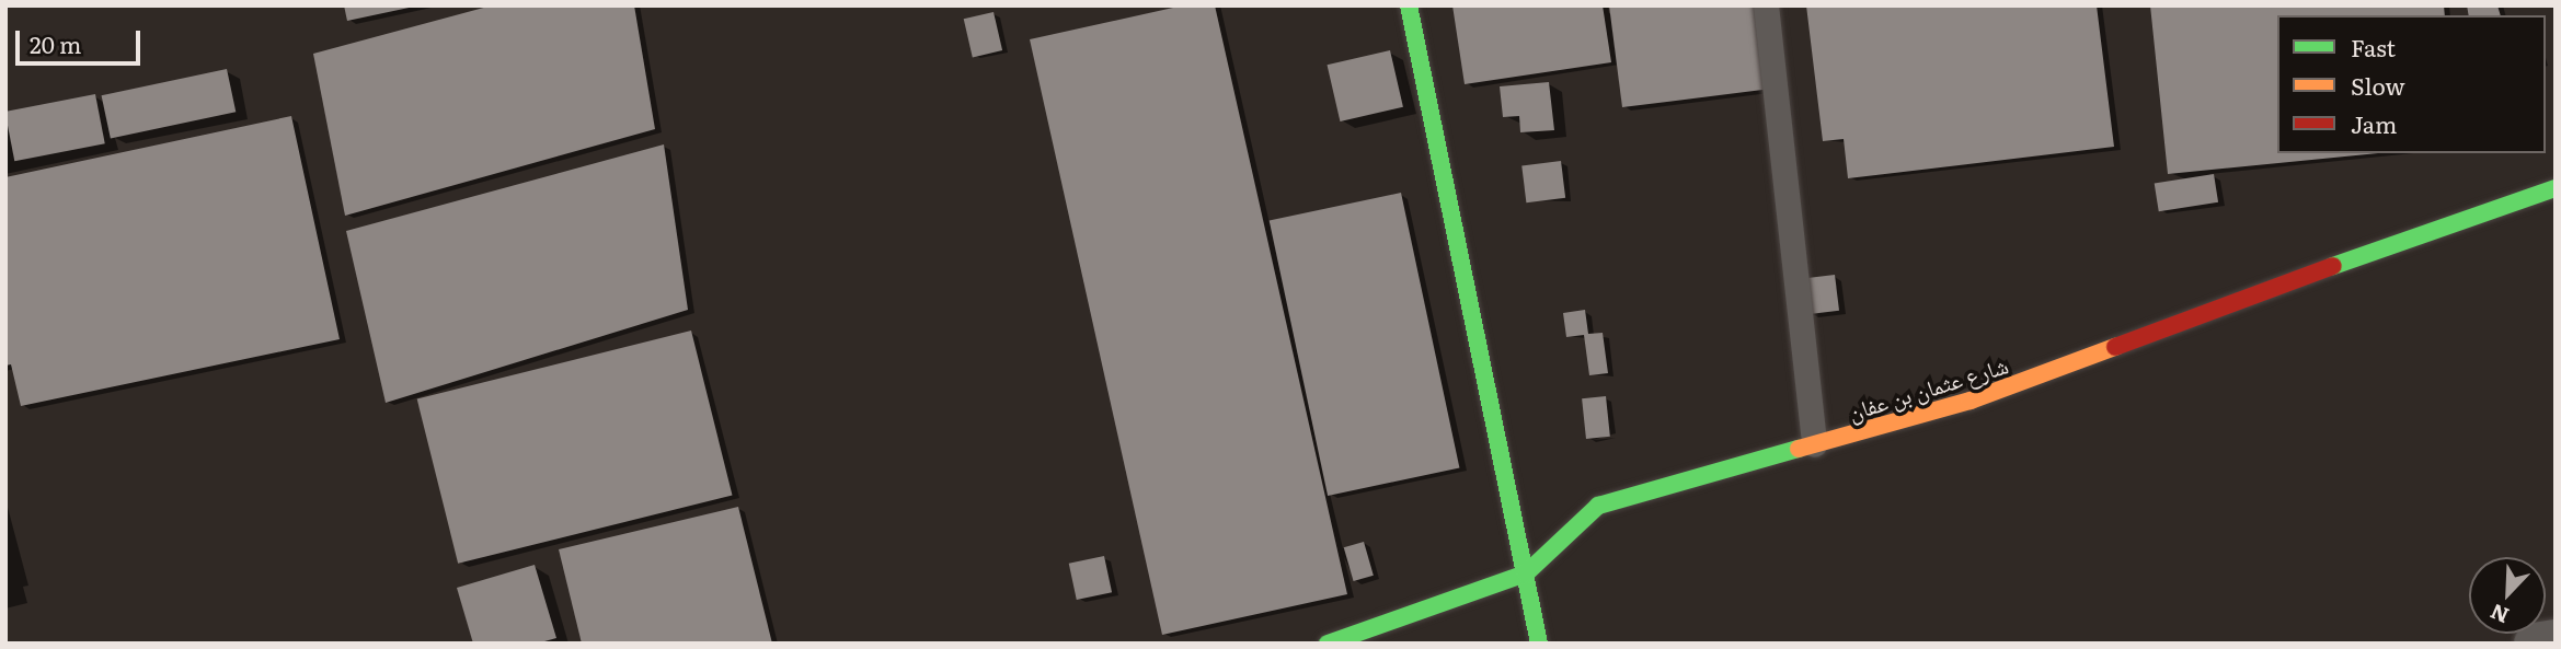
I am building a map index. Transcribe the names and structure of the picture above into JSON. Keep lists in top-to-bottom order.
{
  "streets": {
    "street": ["شارع عثمان بن عفان"]
  },
  "legend": ["Fast", "Slow", "Jam"],
  "scale_bar": "20 m",
  "north": "bottom left"
}
